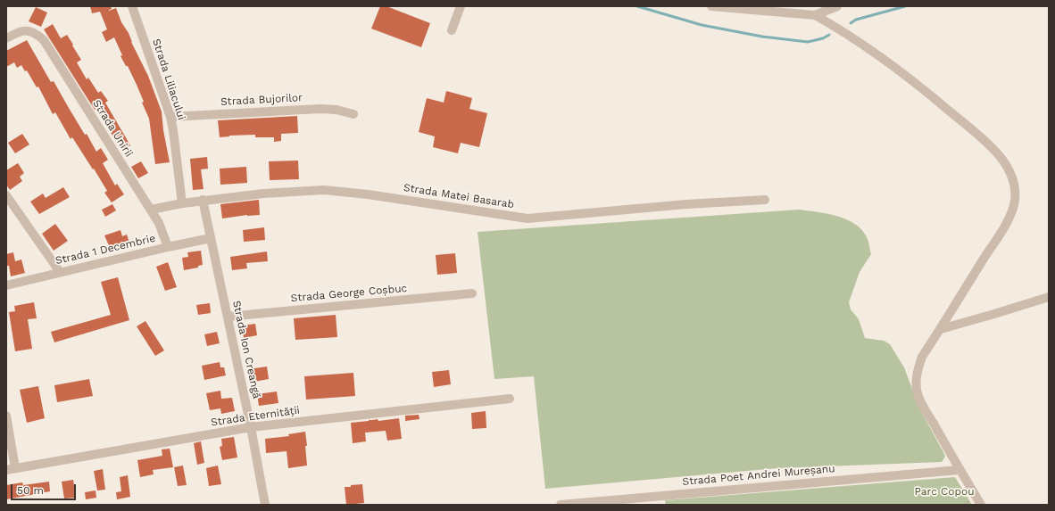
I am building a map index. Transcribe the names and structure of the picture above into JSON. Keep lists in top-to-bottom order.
{
  "streets": {
    "street": [
      "Strada Liliacului",
      "Strada Bujorilor",
      "Strada Unirii",
      "Strada Matei Basarab",
      "Strada 1 Decembrie",
      "Strada George Coșbuc",
      "Strada Ion Creangă",
      "Strada Eternității",
      "Strada Poet Andrei Mureșanu"
    ]
  },
  "crossings": [
    ["Strada Liliacului", "Strada Bujorilor"],
    ["Strada Liliacului", "Strada Matei Basarab"],
    ["Strada Unirii", "Strada Matei Basarab"],
    ["Strada Unirii", "Strada 1 Decembrie"],
    ["Strada Matei Basarab", "Strada Ion Creangă"],
    ["Strada 1 Decembrie", "Strada Ion Creangă"],
    ["Strada George Coșbuc", "Strada Ion Creangă"],
    ["Strada Ion Creangă", "Strada Eternității"]
  ],
  "parks": ["Parc Copou"],
  "scale_bar": "50 m"
}
